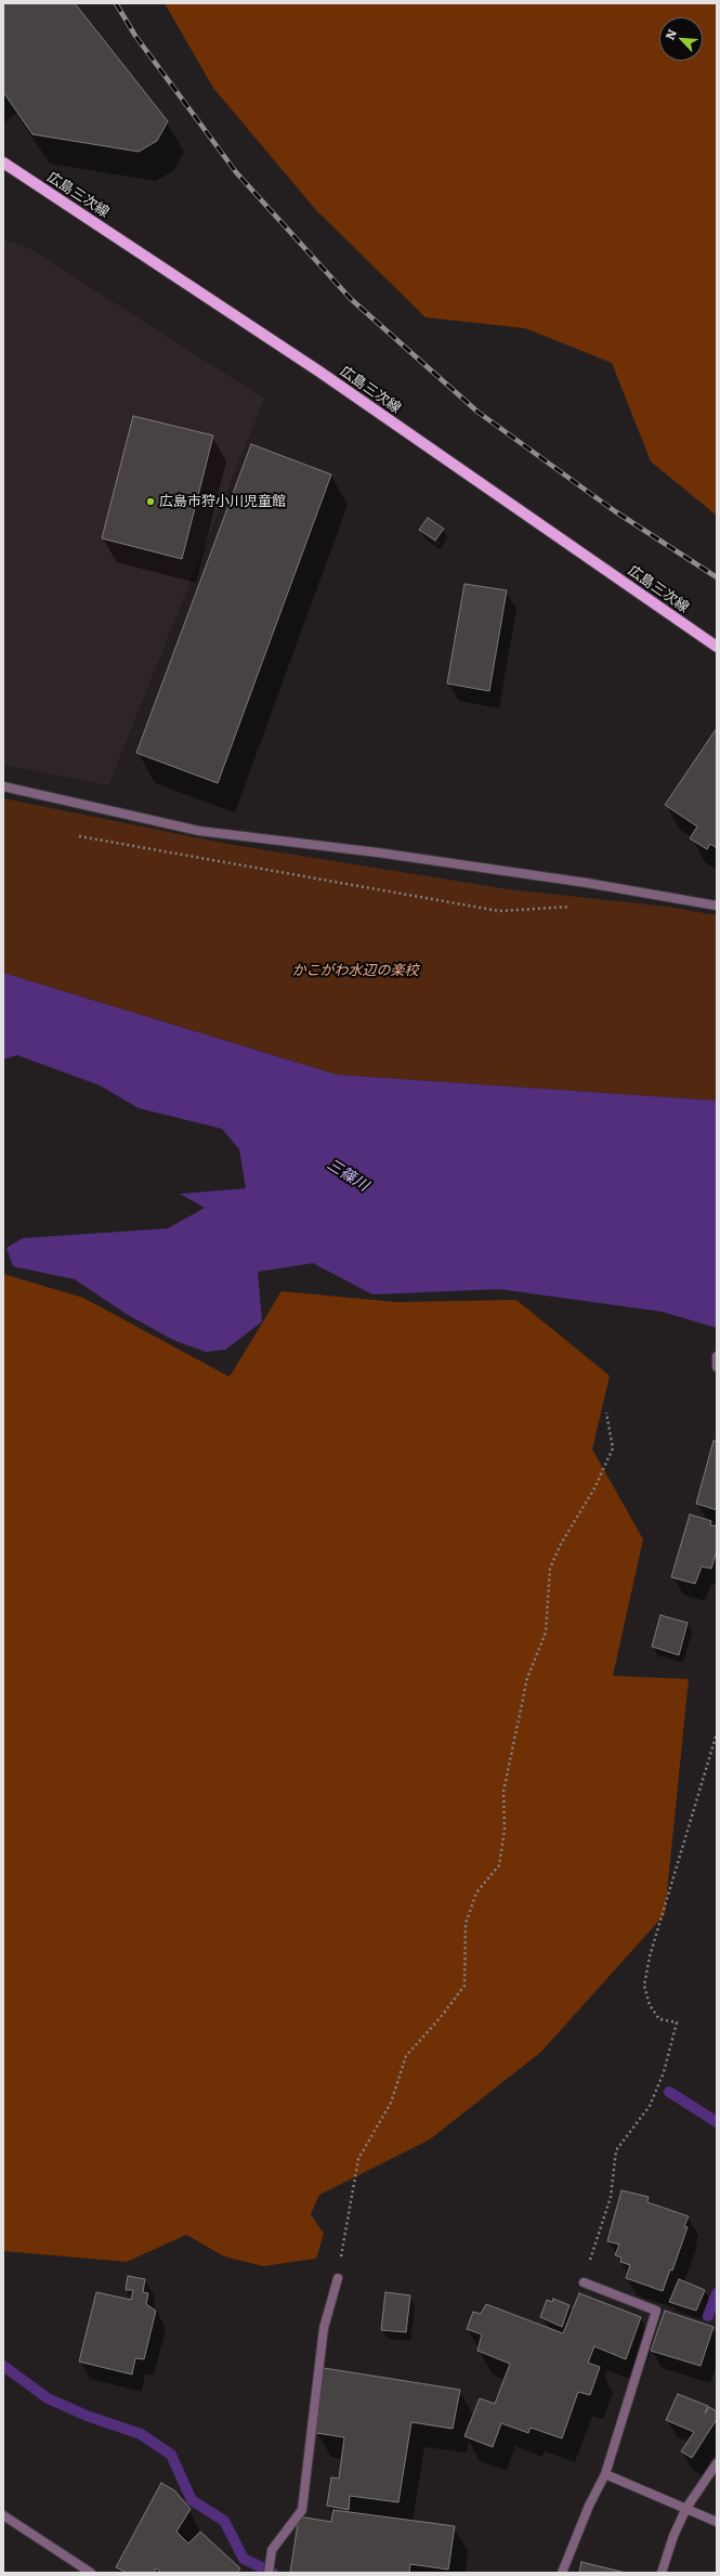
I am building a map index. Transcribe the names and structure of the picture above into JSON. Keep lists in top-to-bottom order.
{
  "streets": {
    "main road": ["広島三次線"]
  },
  "water": ["三篠川"],
  "parks": ["かこがわ水辺の楽校"],
  "places": ["広島市狩小川児童館"],
  "north": "top left"
}
